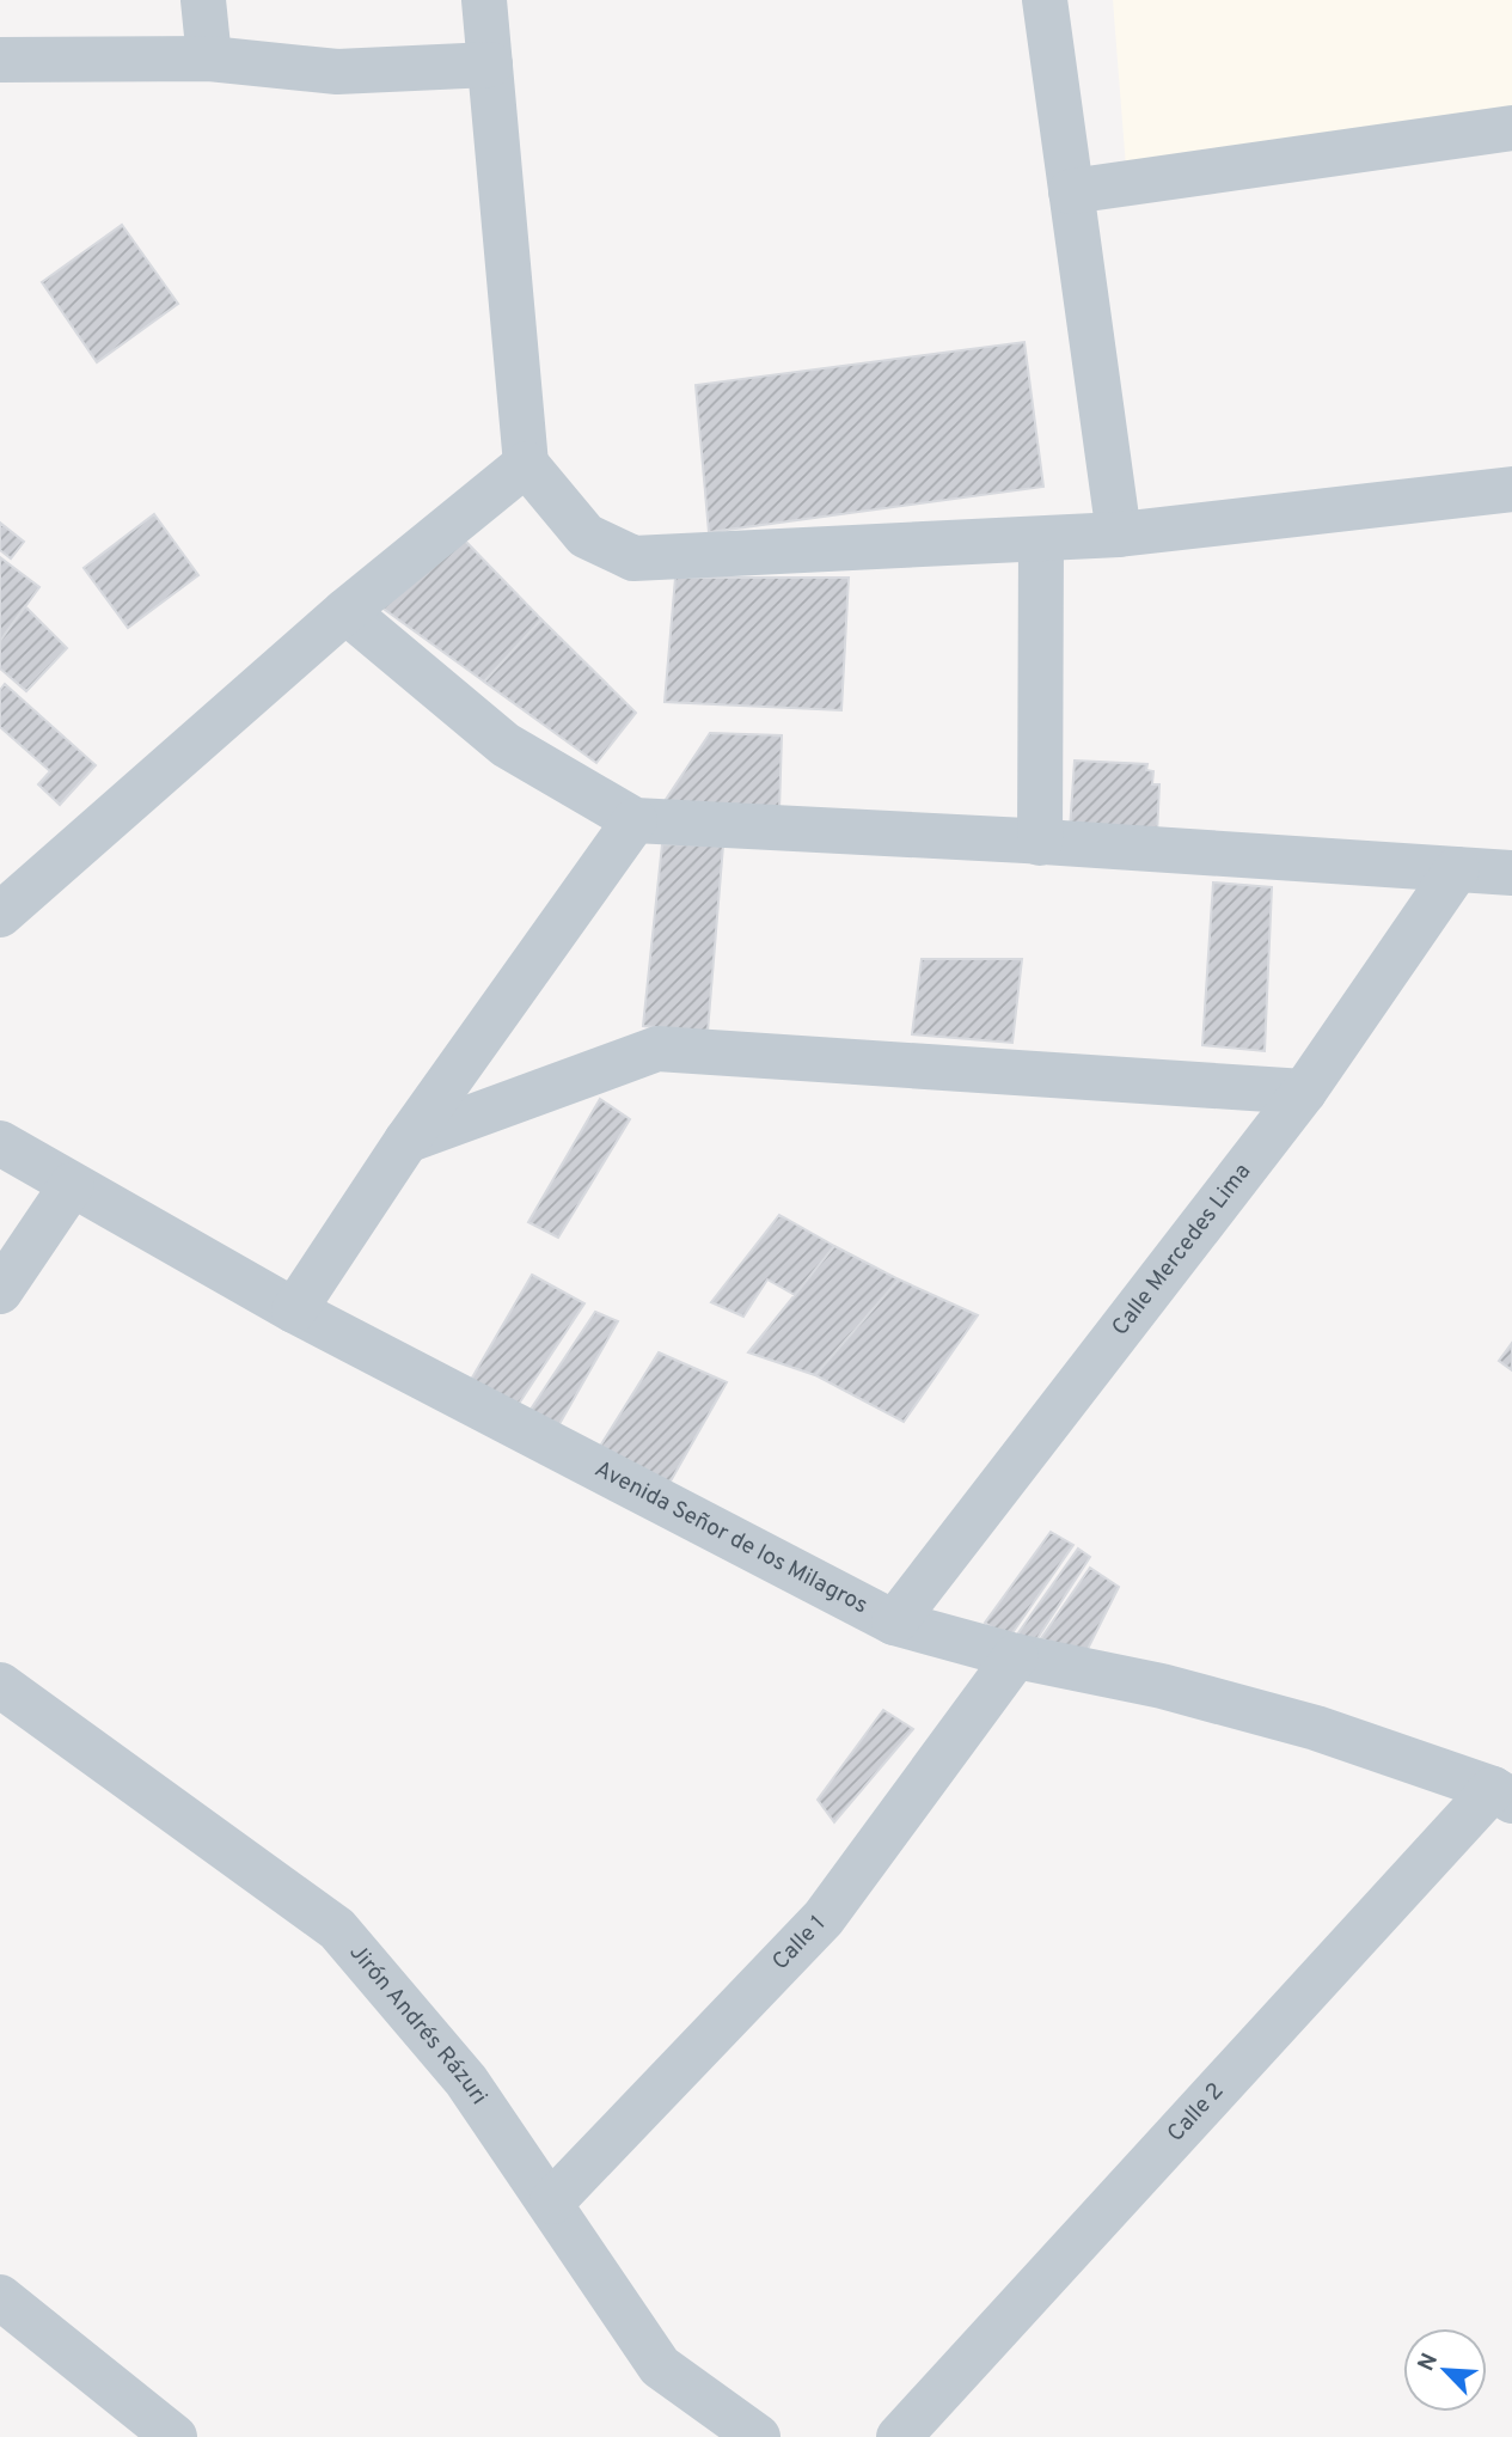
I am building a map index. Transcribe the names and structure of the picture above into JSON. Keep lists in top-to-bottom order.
{
  "streets": {
    "street": [
      "Calle Mercedes Lima",
      "Avenida Señor de los Milagros",
      "Calle 1",
      "Jirón Andrés Rázuri",
      "Calle 2"
    ]
  },
  "crossings": [
    ["Calle Mercedes Lima", "Avenida Señor de los Milagros"],
    ["Avenida Señor de los Milagros", "Calle 1"],
    ["Avenida Señor de los Milagros", "Calle 2"],
    ["Calle 1", "Jirón Andrés Rázuri"]
  ],
  "north": "top left"
}
